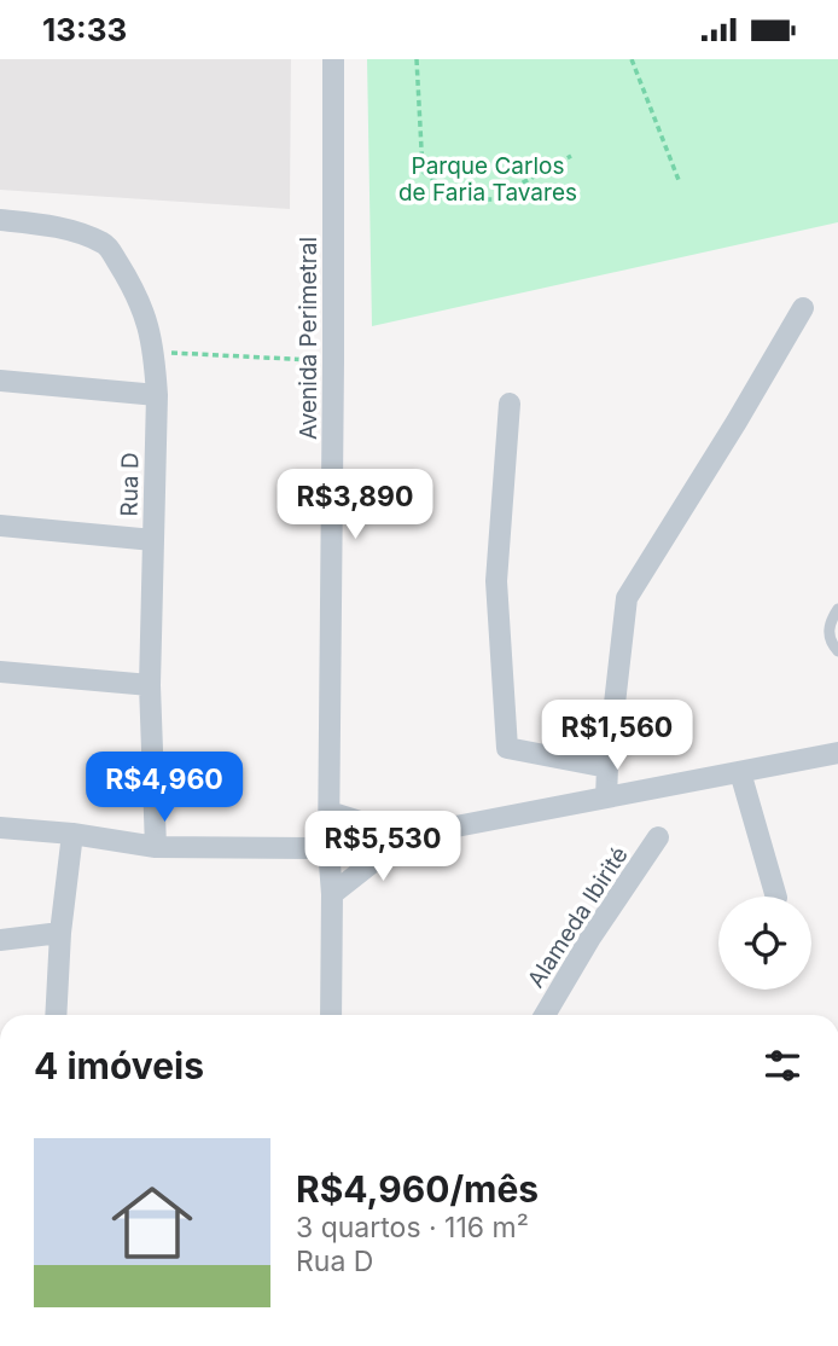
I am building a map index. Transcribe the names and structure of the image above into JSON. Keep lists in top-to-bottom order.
{
  "streets": {
    "street": ["Avenida Perimetral", "Rua D", "Alameda Ibirité"]
  },
  "parks": ["Parque Carlos de Faria Tavares"],
  "page": {
    "status": "13:33",
    "price": [
      "R$3,890",
      "R$1,560",
      "R$4,960",
      "R$5,530"
    ],
    "heading": "4 imóveis",
    "list": [
      {
        "name": "R$4,960/mês",
        "note": "3 quartos · 116 m² · Rua D"
      }
    ]
  }
}
